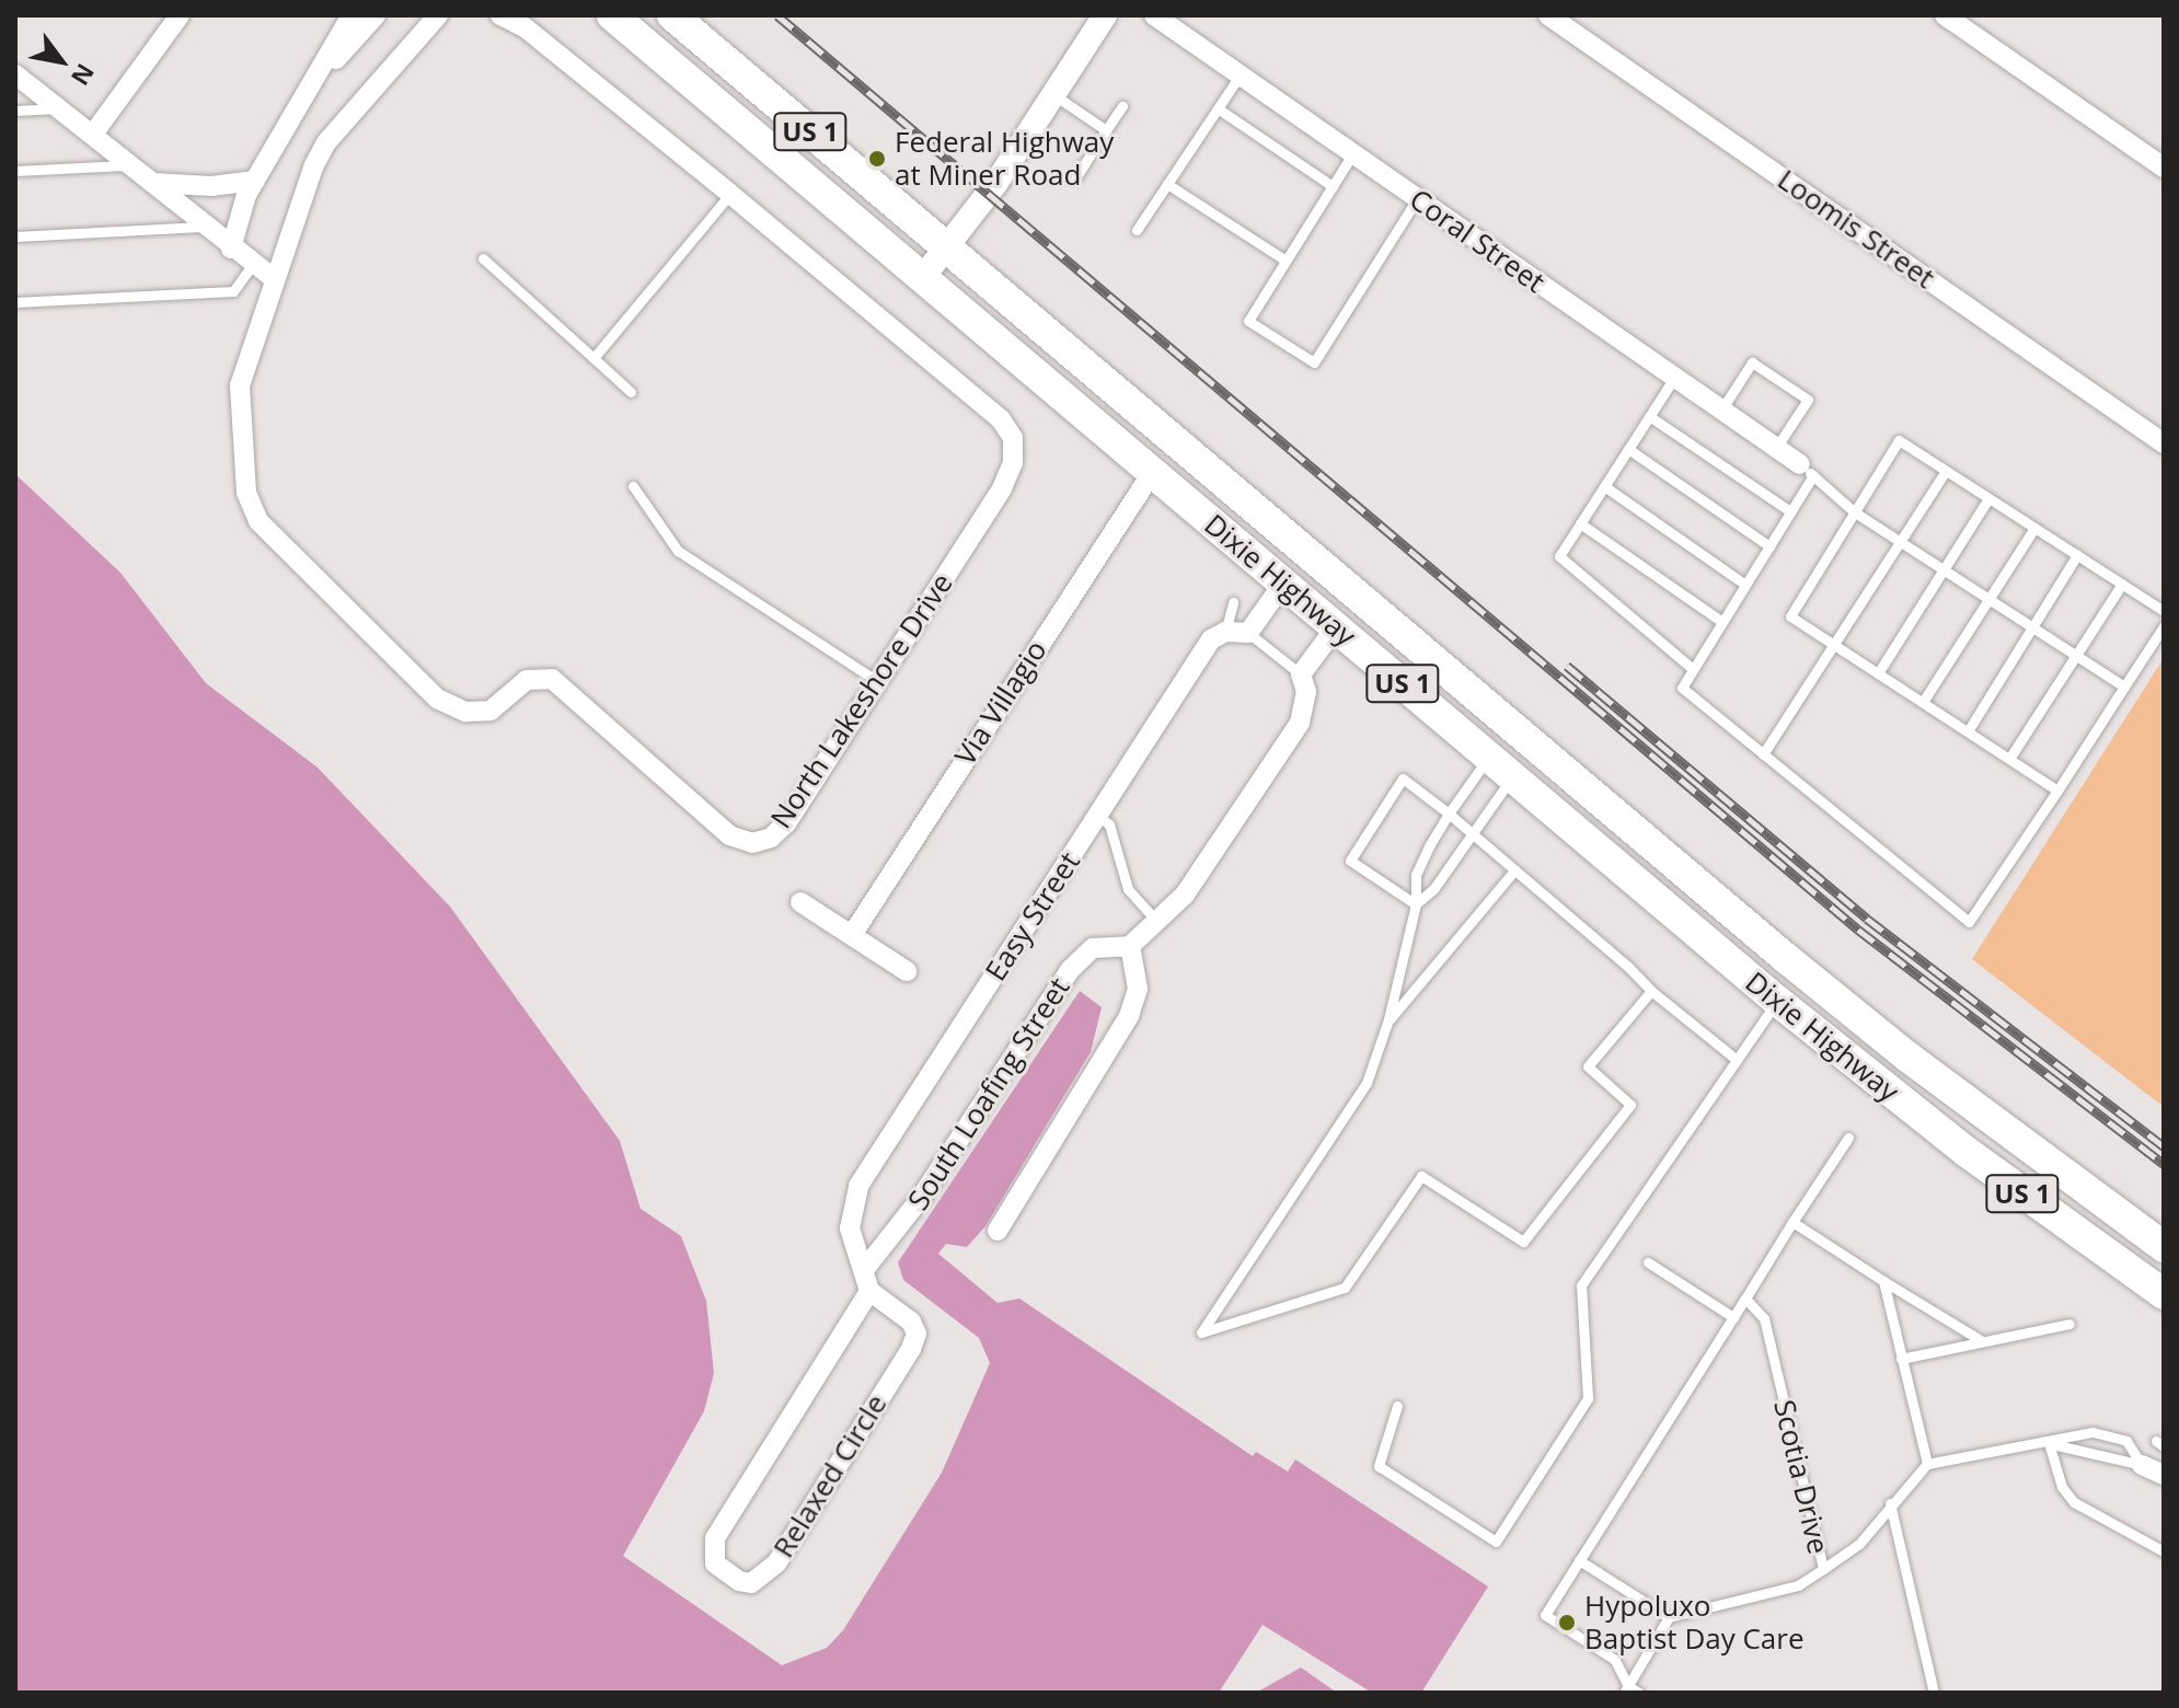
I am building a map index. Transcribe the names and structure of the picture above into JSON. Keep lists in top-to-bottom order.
{
  "streets": {
    "main road": ["US 1", "Dixie Highway"],
    "street": [
      "Loomis Street",
      "Coral Street",
      "North Lakeshore Drive",
      "Via Villagio",
      "Easy Street",
      "South Loafing Street",
      "Relaxed Circle"
    ],
    "lane": ["Scotia Drive"]
  },
  "crossings": [
    ["Dixie Highway", "Via Villagio"],
    ["Easy Street", "South Loafing Street"],
    ["Easy Street", "Relaxed Circle"]
  ],
  "places": ["Federal Highway at Miner Road", "Hypoluxo Baptist Day Care"],
  "north": "bottom right"
}
